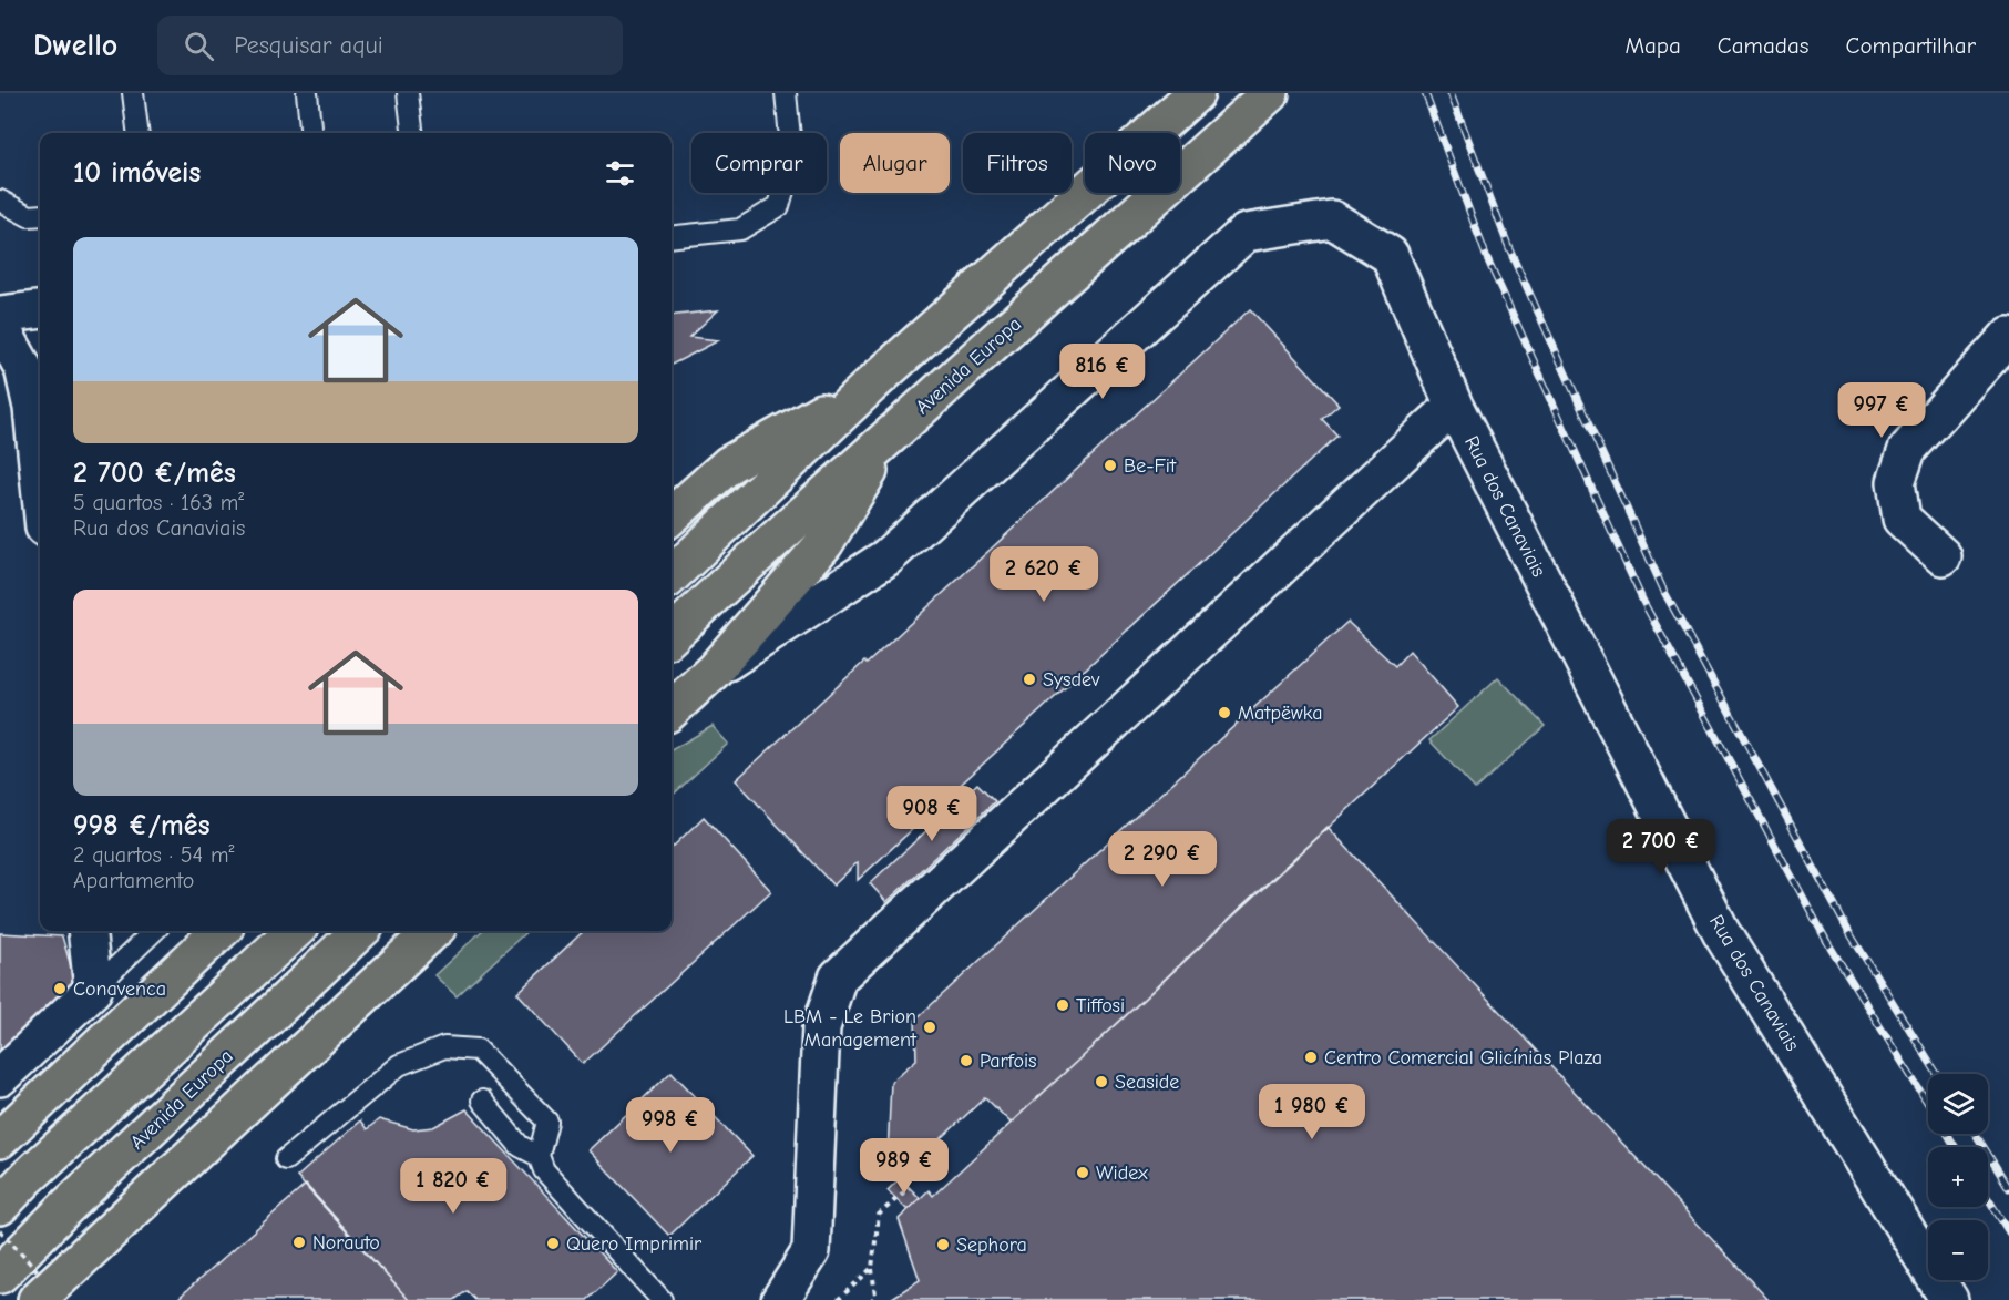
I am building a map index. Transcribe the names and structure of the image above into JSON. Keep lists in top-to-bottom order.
{
  "streets": {
    "main road": ["Avenida Europa"],
    "street": ["Rua dos Canaviais"]
  },
  "places": [
    "Be-Fit",
    "Sysdev",
    "Matpëwka",
    "Conavenca",
    "Tiffosi",
    "LBM - Le Brion Management",
    "Centro Comercial Glicínias Plaza",
    "Parfois",
    "Seaside",
    "Widex",
    "Norauto",
    "Quero Imprimir",
    "Sephora"
  ],
  "page": {
    "header": "Dwello",
    "search": "Pesquisar aqui",
    "nav": ["Mapa", "Camadas", "Compartilhar"],
    "chip": [
      "Comprar",
      "Alugar",
      "Filtros",
      "Novo"
    ],
    "heading": "10 imóveis",
    "list": [
      {
        "name": "2 700 €/mês",
        "note": "5 quartos · 163 m² · Rua dos Canaviais"
      },
      {
        "name": "998 €/mês",
        "note": "2 quartos · 54 m² · Apartamento"
      }
    ],
    "price": [
      "816 €",
      "997 €",
      "2 620 €",
      "908 €",
      "2 700 €",
      "2 290 €",
      "1 980 €",
      "998 €",
      "989 €",
      "1 820 €"
    ],
    "map_buttons": ["+", "−"]
  }
}
